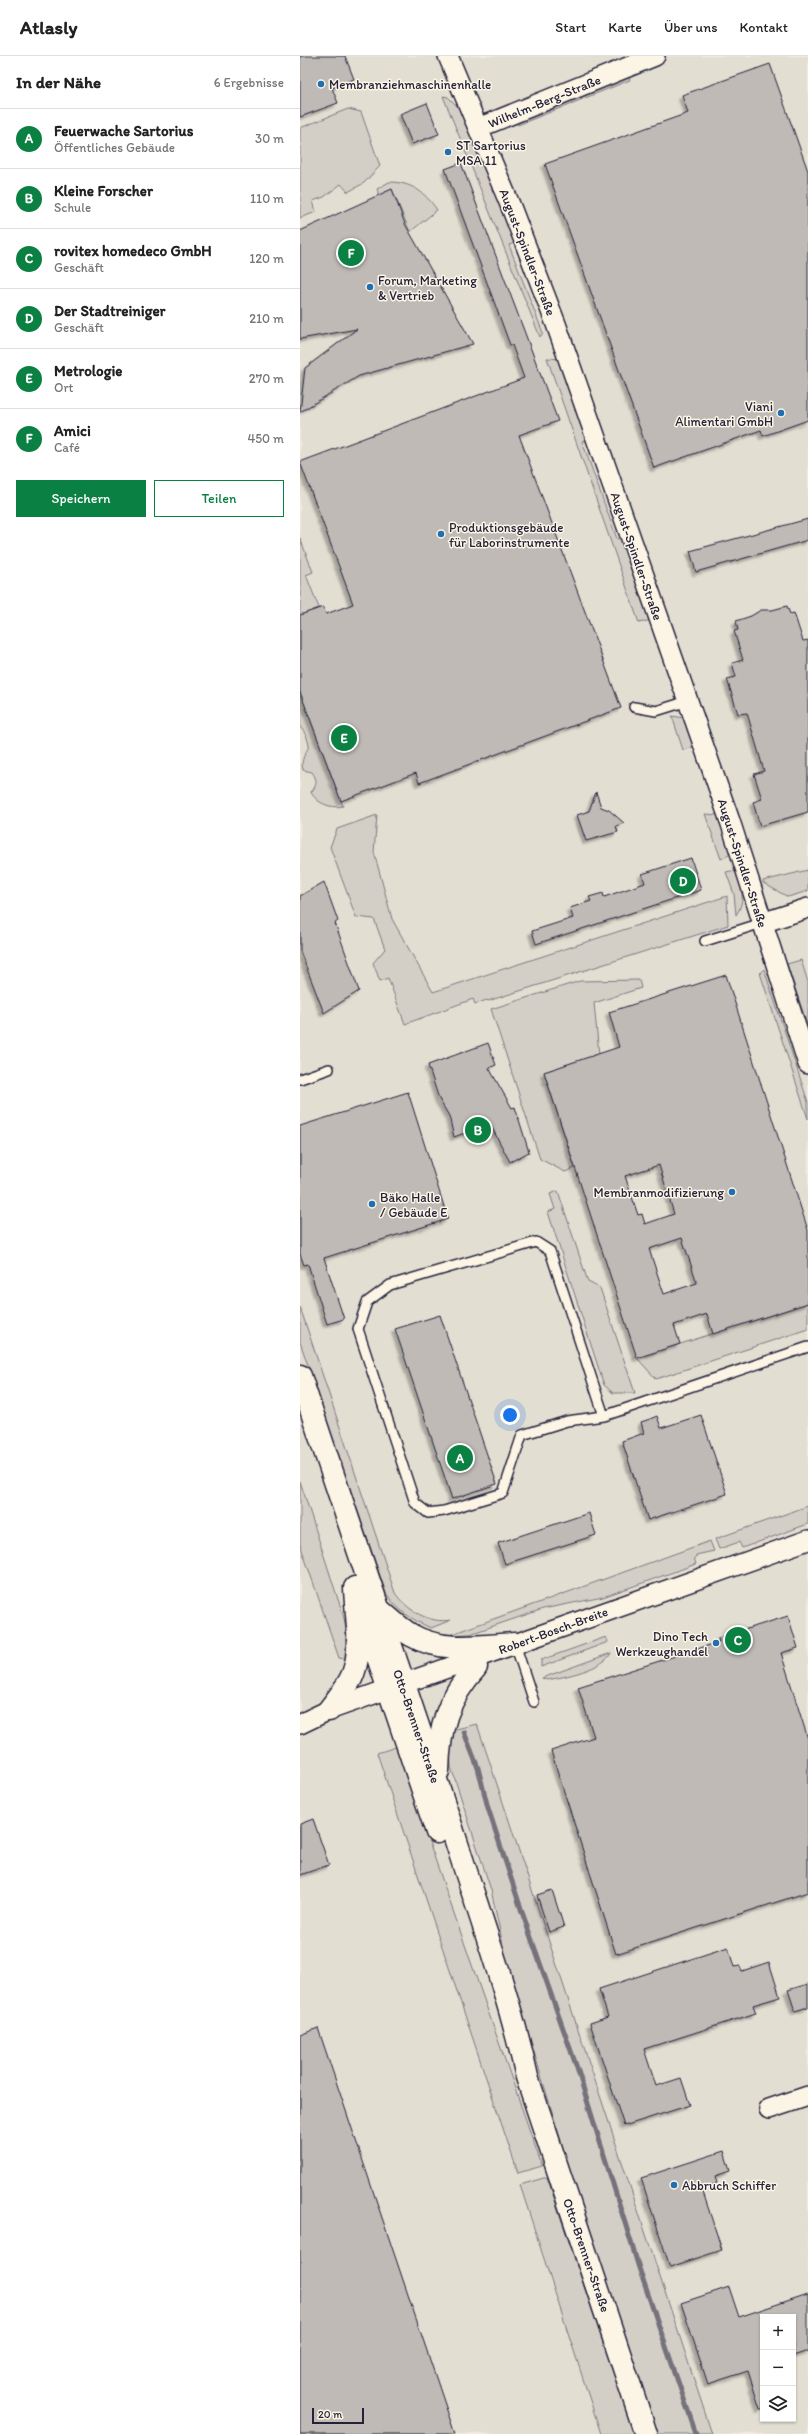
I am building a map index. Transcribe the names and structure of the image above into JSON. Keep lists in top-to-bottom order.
{
  "streets": {
    "main road": ["Otto-Brenner-Straße"],
    "street": ["Wilhelm-Berg-Straße", "August-Spindler-Straße", "Robert-Bosch-Breite"]
  },
  "crossings": [
    ["Wilhelm-Berg-Straße", "August-Spindler-Straße"],
    ["Robert-Bosch-Breite", "Otto-Brenner-Straße"]
  ],
  "places": [
    "Membranziehmaschinenhalle",
    "ST Sartorius MSA 11",
    "Forum, Marketing & Vertrieb",
    "Viani Alimentari GmbH",
    "Produktionsgebäude für Laborinstrumente",
    "Membranmodifizierung",
    "Bäko Halle / Gebäude E",
    "Dino Tech Werkzeughandel",
    "Abbruch Schiffer"
  ],
  "scale_bar": "20 m",
  "page": {
    "header": "Atlasly",
    "nav": [
      "Start",
      "Karte",
      "Über uns",
      "Kontakt"
    ],
    "heading": ["In der Nähe", "6 Ergebnisse"],
    "list": [
      {
        "mark": "A",
        "name": "Feuerwache Sartorius",
        "note": "Öffentliches Gebäude",
        "value": "30 m"
      },
      {
        "mark": "B",
        "name": "Kleine Forscher",
        "note": "Schule",
        "value": "110 m"
      },
      {
        "mark": "C",
        "name": "rovitex homedeco GmbH",
        "note": "Geschäft",
        "value": "120 m"
      },
      {
        "mark": "D",
        "name": "Der Stadtreiniger",
        "note": "Geschäft",
        "value": "210 m"
      },
      {
        "mark": "E",
        "name": "Metrologie",
        "note": "Ort",
        "value": "270 m"
      },
      {
        "mark": "F",
        "name": "Amici",
        "note": "Café",
        "value": "450 m"
      }
    ],
    "pins": [
      "F",
      "E",
      "D",
      "B",
      "A",
      "C"
    ],
    "buttons": ["Speichern", "Teilen"],
    "map_buttons": ["+", "−"],
    "scale": "20 m"
  }
}
